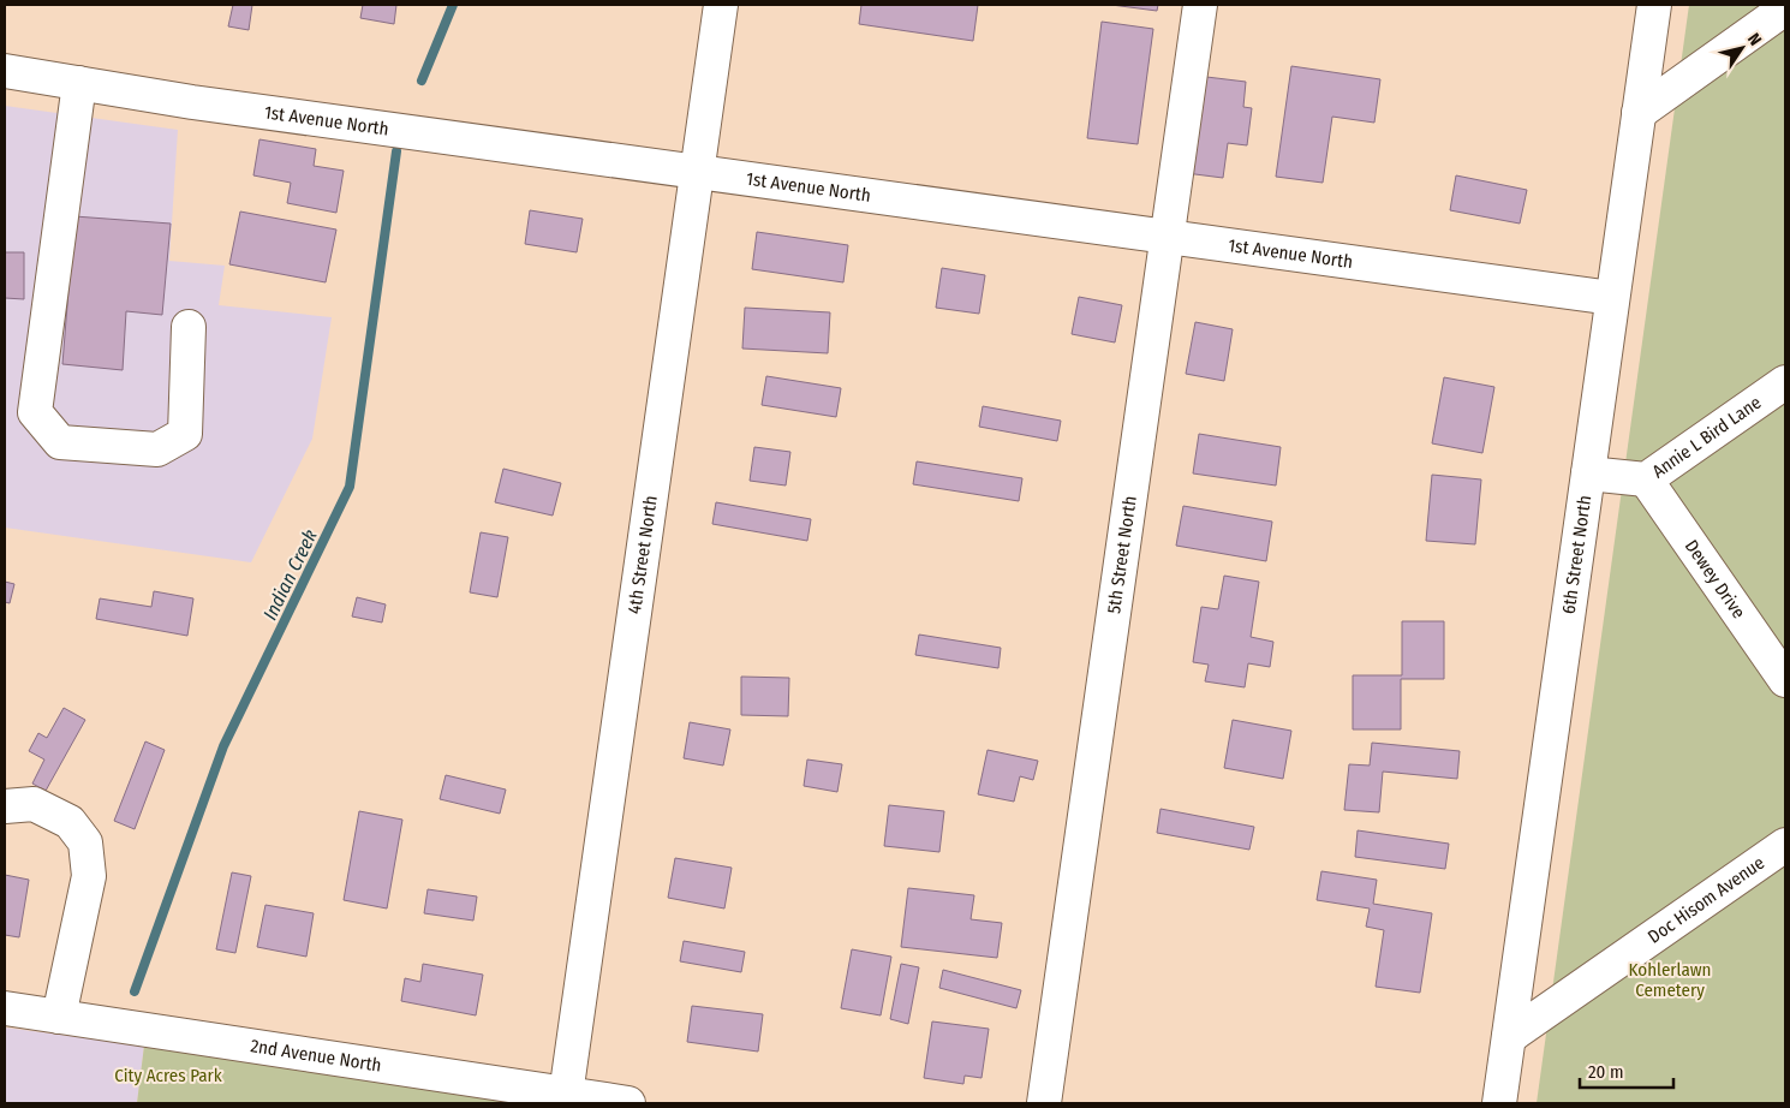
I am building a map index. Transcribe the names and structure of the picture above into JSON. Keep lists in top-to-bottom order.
{
  "streets": {
    "street": [
      "1st Avenue North",
      "Annie L Bird Lane",
      "4th Street North",
      "5th Street North",
      "6th Street North",
      "Dewey Drive",
      "Doc Hisom Avenue",
      "2nd Avenue North"
    ]
  },
  "crossings": [
    ["1st Avenue North", "4th Street North"],
    ["1st Avenue North", "5th Street North"],
    ["1st Avenue North", "6th Street North"],
    ["Annie L Bird Lane", "6th Street North"],
    ["Annie L Bird Lane", "Dewey Drive"],
    ["4th Street North", "2nd Avenue North"],
    ["6th Street North", "Doc Hisom Avenue"]
  ],
  "water": ["Indian Creek"],
  "parks": ["Kohlerlawn Cemetery", "City Acres Park"],
  "scale_bar": "20 m",
  "north": "top right"
}
